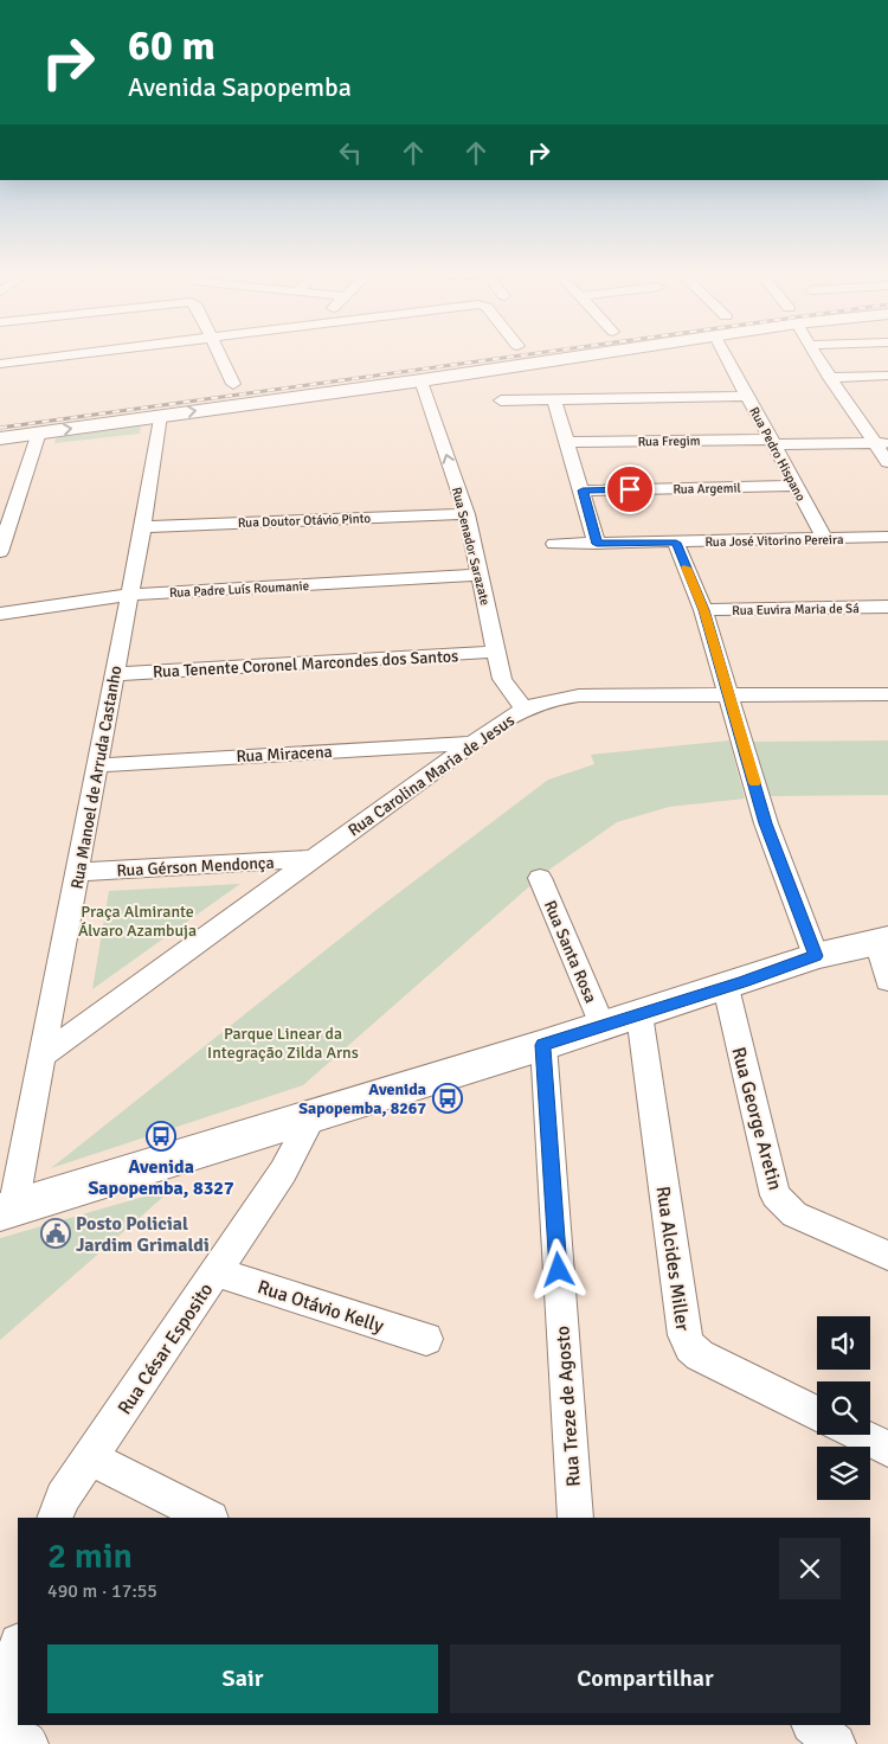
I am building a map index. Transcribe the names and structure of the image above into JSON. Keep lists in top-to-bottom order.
{
  "streets": {
    "street": [
      "Rua Fregim",
      "Rua Pedro Hispano",
      "Rua Argemil",
      "Rua Doutor Otávio Pinto",
      "Rua José Vitorino Pereira",
      "Rua Senador Sarazate",
      "Rua Padre Luís Roumanie",
      "Rua Euvira Maria de Sá",
      "Rua Tenente Coronel Marcondes dos Santos",
      "Rua Miracena",
      "Rua Carolina Maria de Jesus",
      "Rua Manoel de Arruda Castanho",
      "Rua Gérson Mendonça",
      "Rua Santa Rosa",
      "Rua George Aretin",
      "Rua Alcides Miller",
      "Rua Otávio Kelly",
      "Rua César Esposito",
      "Rua Treze de Agosto"
    ]
  },
  "crossings": [
    ["Rua Fregim", "Rua Pedro Hispano"],
    ["Rua Pedro Hispano", "Rua Argemil"],
    ["Rua Pedro Hispano", "Rua José Vitorino Pereira"],
    ["Rua Doutor Otávio Pinto", "Rua Senador Sarazate"],
    ["Rua Doutor Otávio Pinto", "Rua Manoel de Arruda Castanho"],
    ["Rua Senador Sarazate", "Rua Padre Luís Roumanie"],
    ["Rua Senador Sarazate", "Rua Tenente Coronel Marcondes dos Santos"],
    ["Rua Senador Sarazate", "Rua Carolina Maria de Jesus"],
    ["Rua Padre Luís Roumanie", "Rua Manoel de Arruda Castanho"],
    ["Rua Tenente Coronel Marcondes dos Santos", "Rua Manoel de Arruda Castanho"],
    ["Rua Miracena", "Rua Carolina Maria de Jesus"],
    ["Rua Miracena", "Rua Manoel de Arruda Castanho"],
    ["Rua Carolina Maria de Jesus", "Rua Manoel de Arruda Castanho"],
    ["Rua Carolina Maria de Jesus", "Rua Gérson Mendonça"],
    ["Rua Manoel de Arruda Castanho", "Rua Gérson Mendonça"],
    ["Rua Otávio Kelly", "Rua César Esposito"]
  ],
  "parks": ["Praça Almirante Álvaro Azambuja", "Parque Linear da Integração Zilda Arns"],
  "places": {
    "bus stop": ["Avenida Sapopemba, 8267", "Avenida Sapopemba, 8327"],
    "public building": ["Posto Policial Jardim Grimaldi"]
  },
  "page": {
    "turn": ["60 m", "Avenida Sapopemba"],
    "heading": ["2 min", "490 m · 17:55"],
    "buttons": ["Sair", "Compartilhar"]
  }
}
